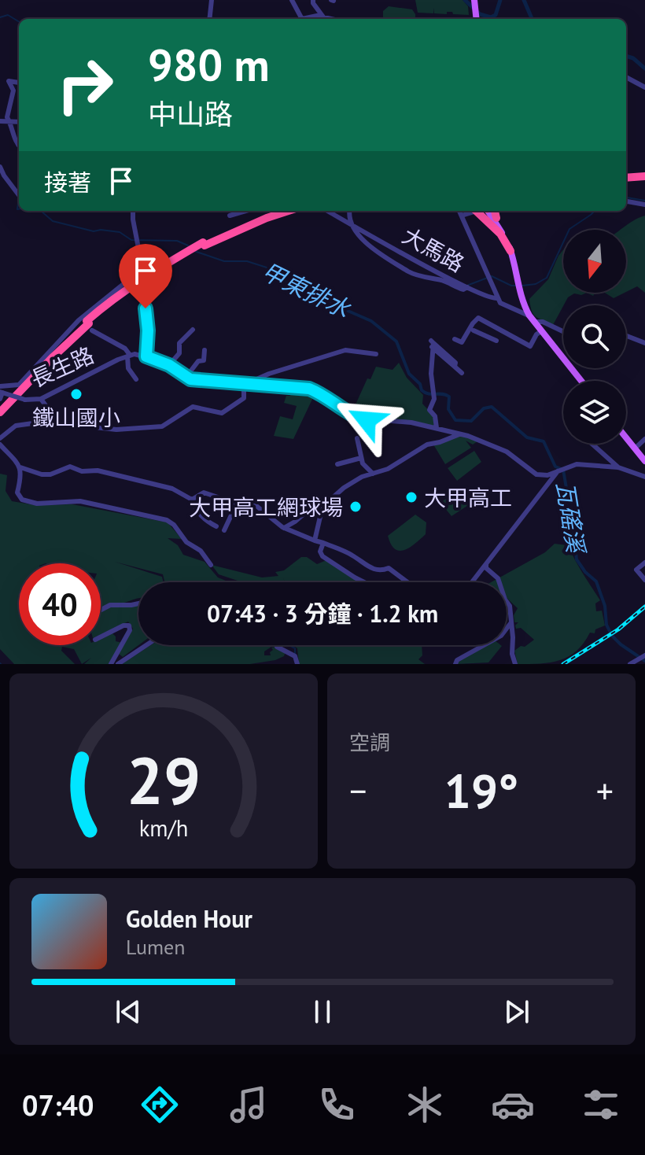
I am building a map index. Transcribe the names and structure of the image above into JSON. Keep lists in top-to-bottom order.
{
  "streets": {
    "street": ["大馬路", "長生路"]
  },
  "water": ["甲東排水", "瓦磘溪"],
  "places": ["鐵山國小", "大甲高工", "大甲高工網球場"],
  "north": "bottom",
  "page": {
    "turn": ["980 m", "中山路"],
    "then": "接著",
    "limit": "40",
    "trip": "07:43 · 3 分鐘 · 1.2 km",
    "tile": "空調",
    "heat": ["−", "19°", "+"],
    "song": ["Golden Hour", "Lumen"],
    "tabs": "07:40",
    "gauge": ["29", "km/h"]
  }
}
